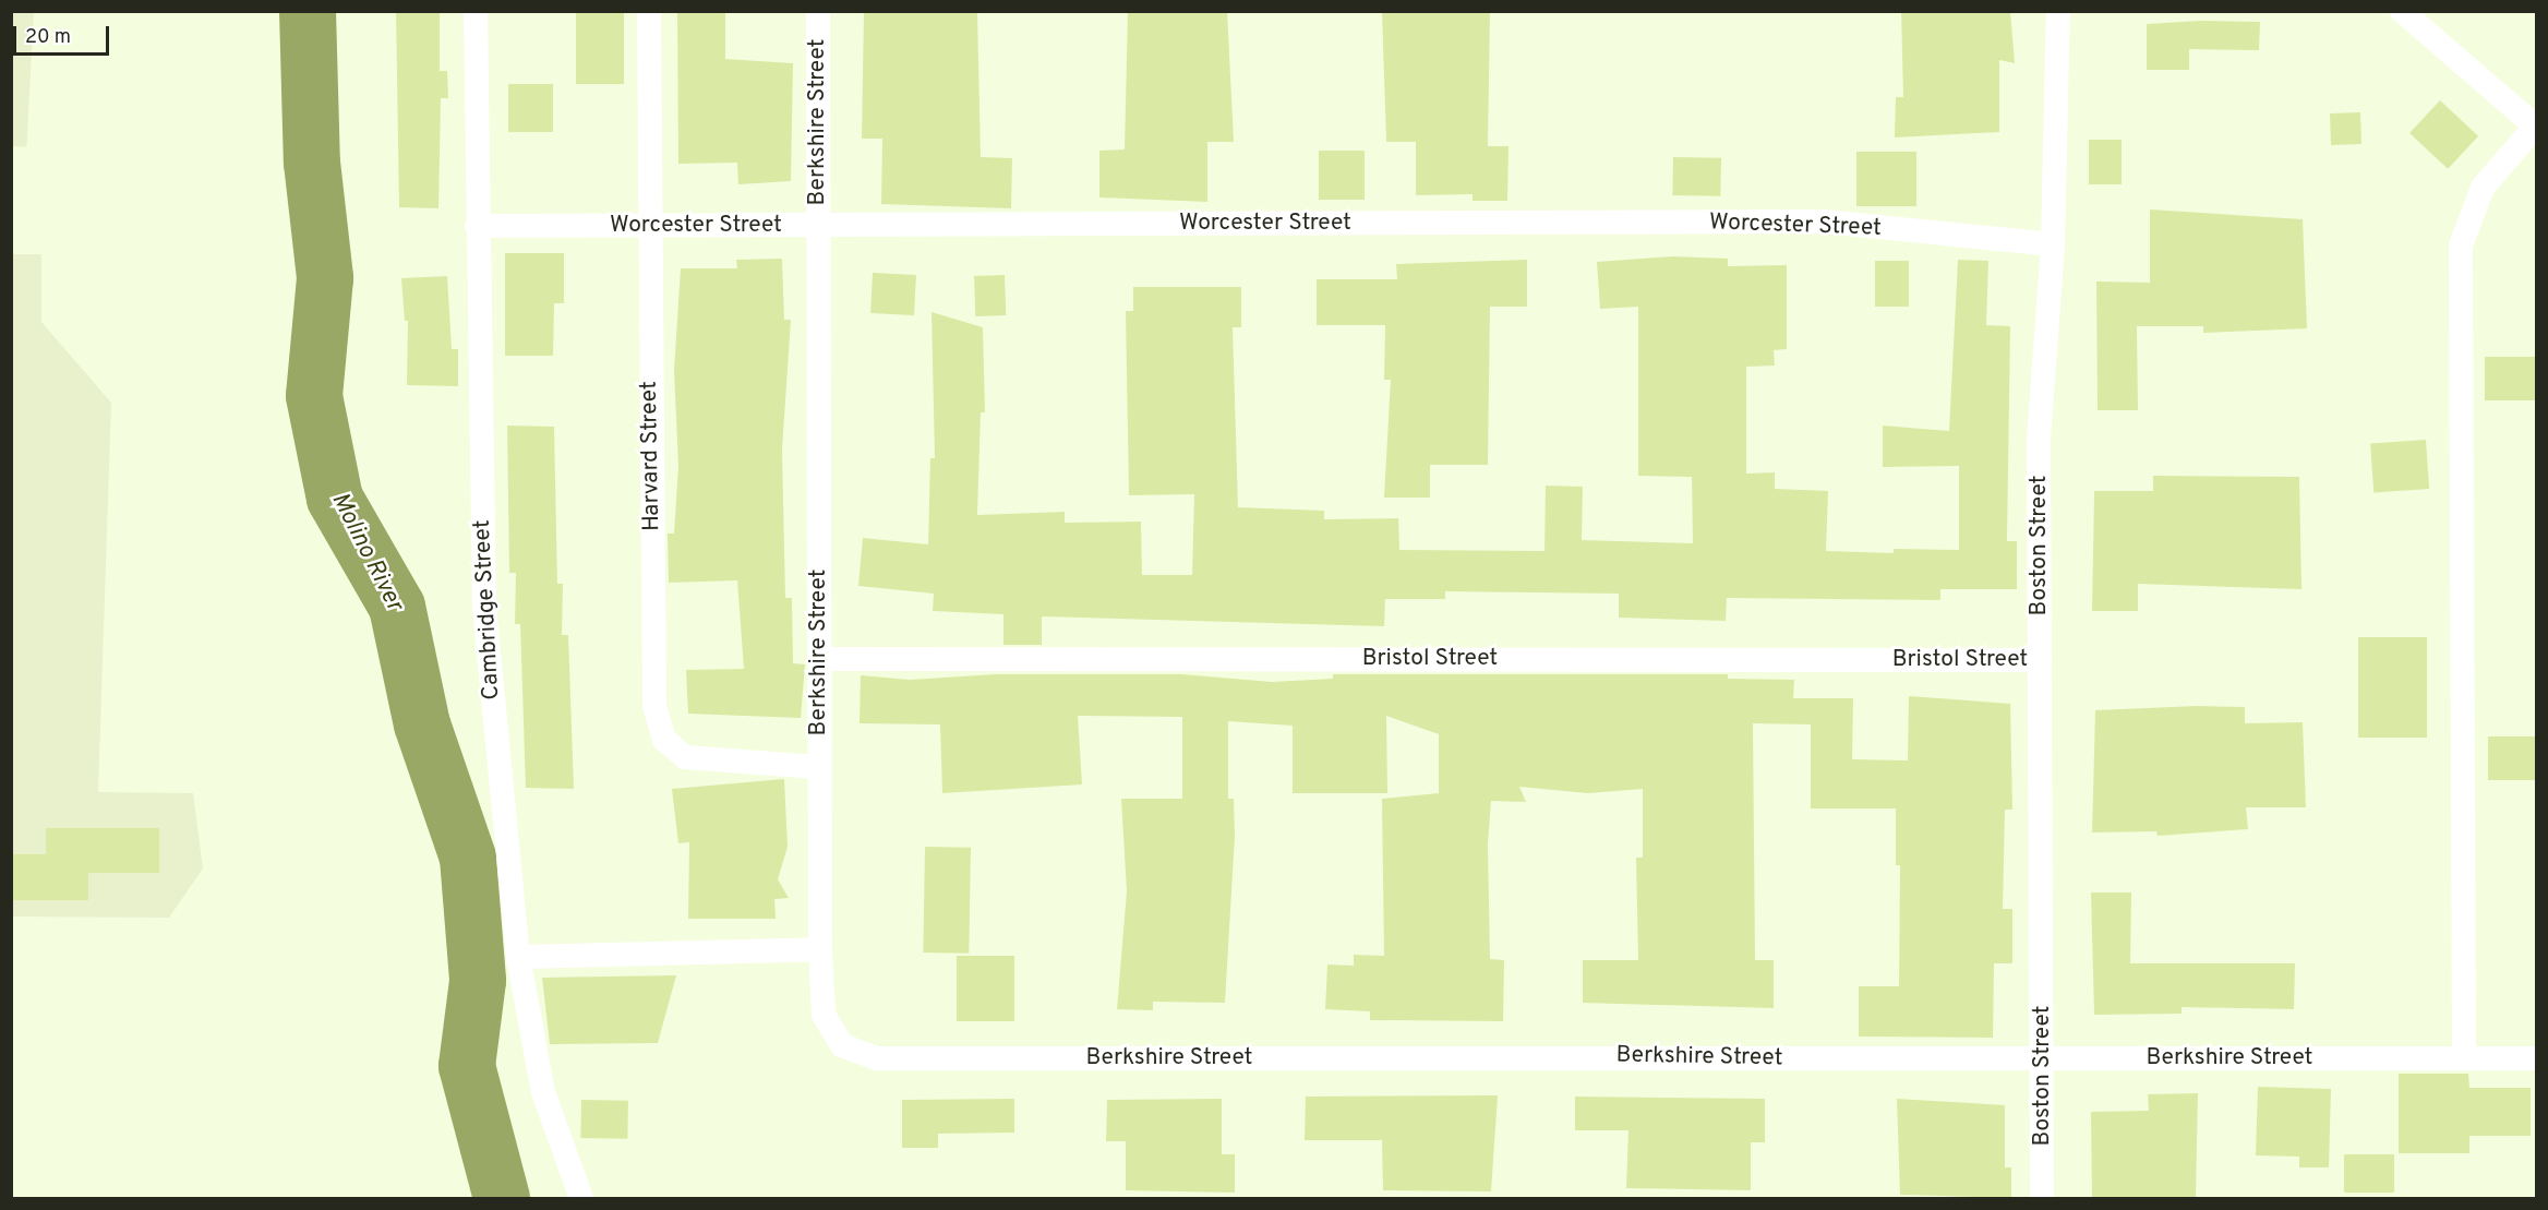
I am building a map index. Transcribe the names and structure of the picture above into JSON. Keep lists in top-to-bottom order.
{
  "streets": {
    "street": [
      "Berkshire Street",
      "Worcester Street",
      "Harvard Street",
      "Boston Street",
      "Cambridge Street",
      "Bristol Street"
    ]
  },
  "crossings": [
    ["Berkshire Street", "Worcester Street"],
    ["Berkshire Street", "Harvard Street"],
    ["Berkshire Street", "Boston Street"],
    ["Berkshire Street", "Bristol Street"],
    ["Worcester Street", "Harvard Street"],
    ["Worcester Street", "Boston Street"],
    ["Worcester Street", "Cambridge Street"],
    ["Boston Street", "Bristol Street"]
  ],
  "water": ["Molino River"],
  "scale_bar": "20 m"
}
